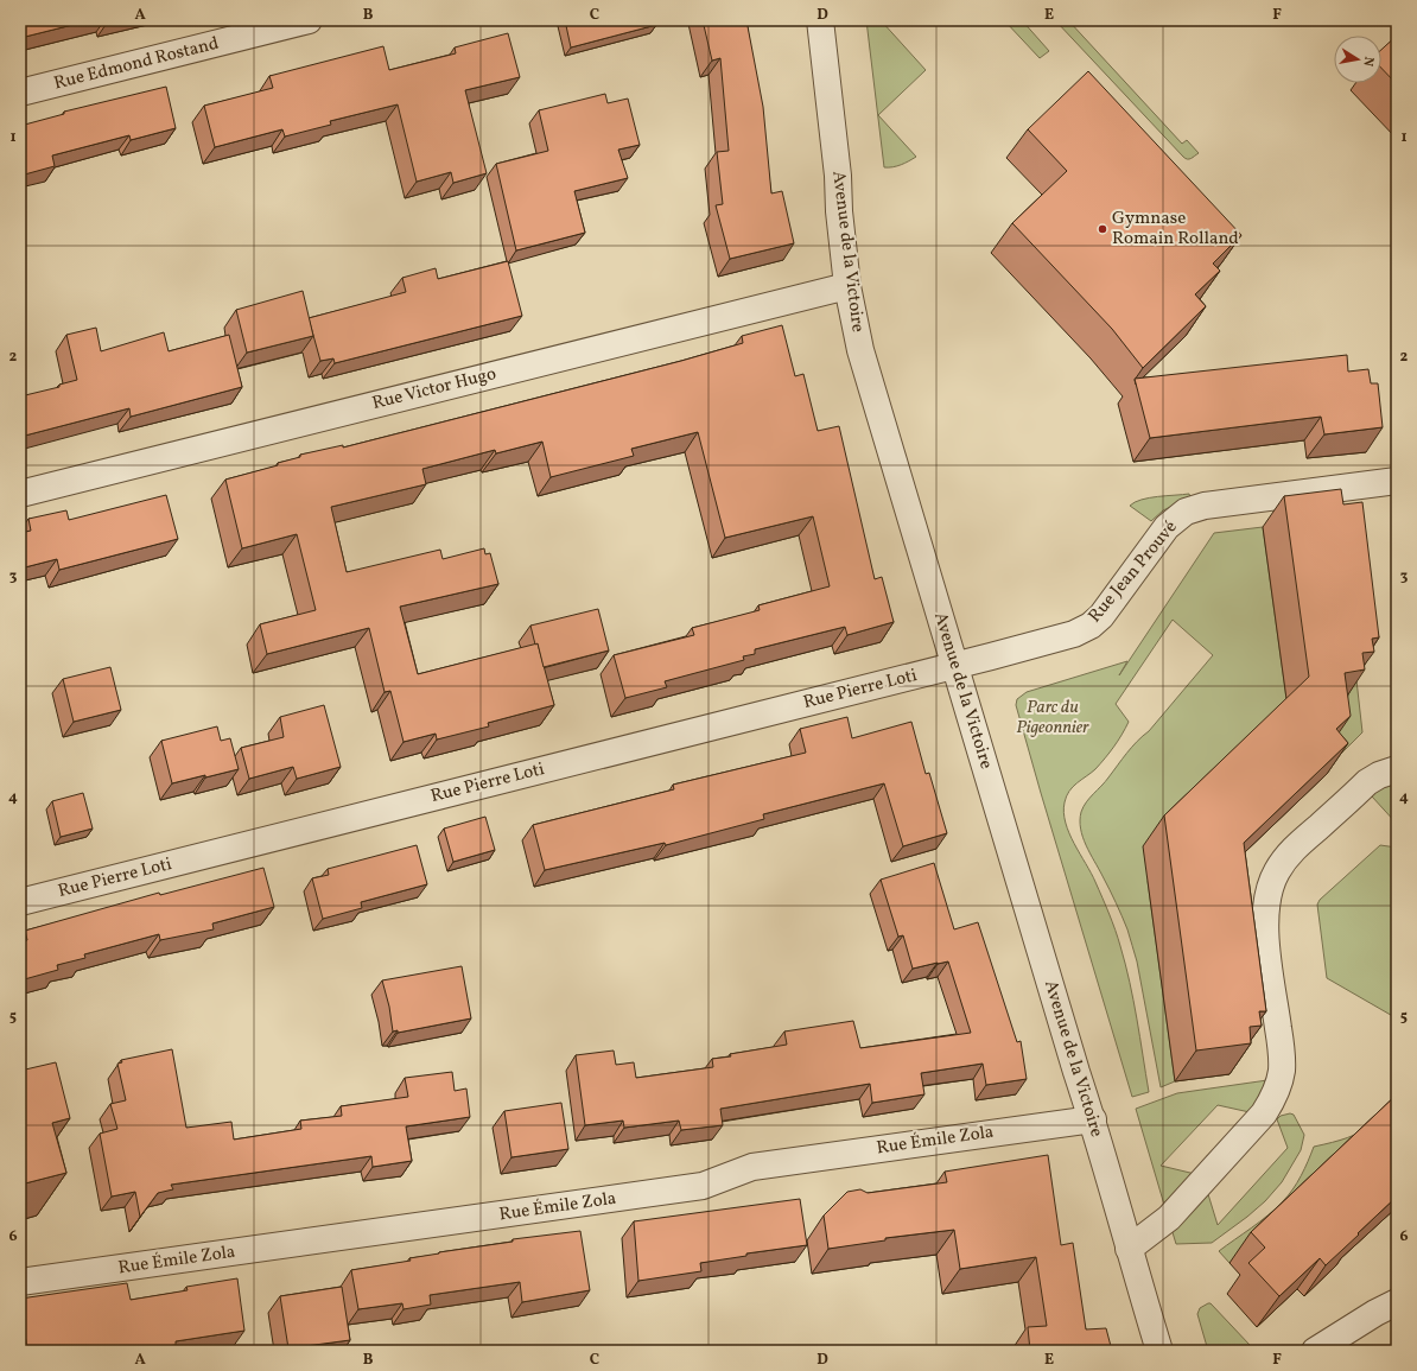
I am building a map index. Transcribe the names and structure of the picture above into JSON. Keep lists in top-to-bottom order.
{
  "streets": {
    "street": [
      "Rue Edmond Rostand",
      "Avenue de la Victoire",
      "Rue Victor Hugo",
      "Rue Jean Prouvé",
      "Rue Pierre Loti",
      "Rue Émile Zola"
    ]
  },
  "crossings": [
    ["Avenue de la Victoire", "Rue Victor Hugo"],
    ["Avenue de la Victoire", "Rue Jean Prouvé"],
    ["Avenue de la Victoire", "Rue Pierre Loti"],
    ["Avenue de la Victoire", "Rue Émile Zola"],
    ["Rue Jean Prouvé", "Rue Pierre Loti"]
  ],
  "parks": ["Parc du Pigeonnier"],
  "places": ["Gymnase Romain Rolland"],
  "north": "right",
  "grid": {
    "columns": [
      "A",
      "B",
      "C",
      "D",
      "E",
      "F"
    ],
    "rows": [
      "1",
      "2",
      "3",
      "4",
      "5",
      "6"
    ]
  }
}
